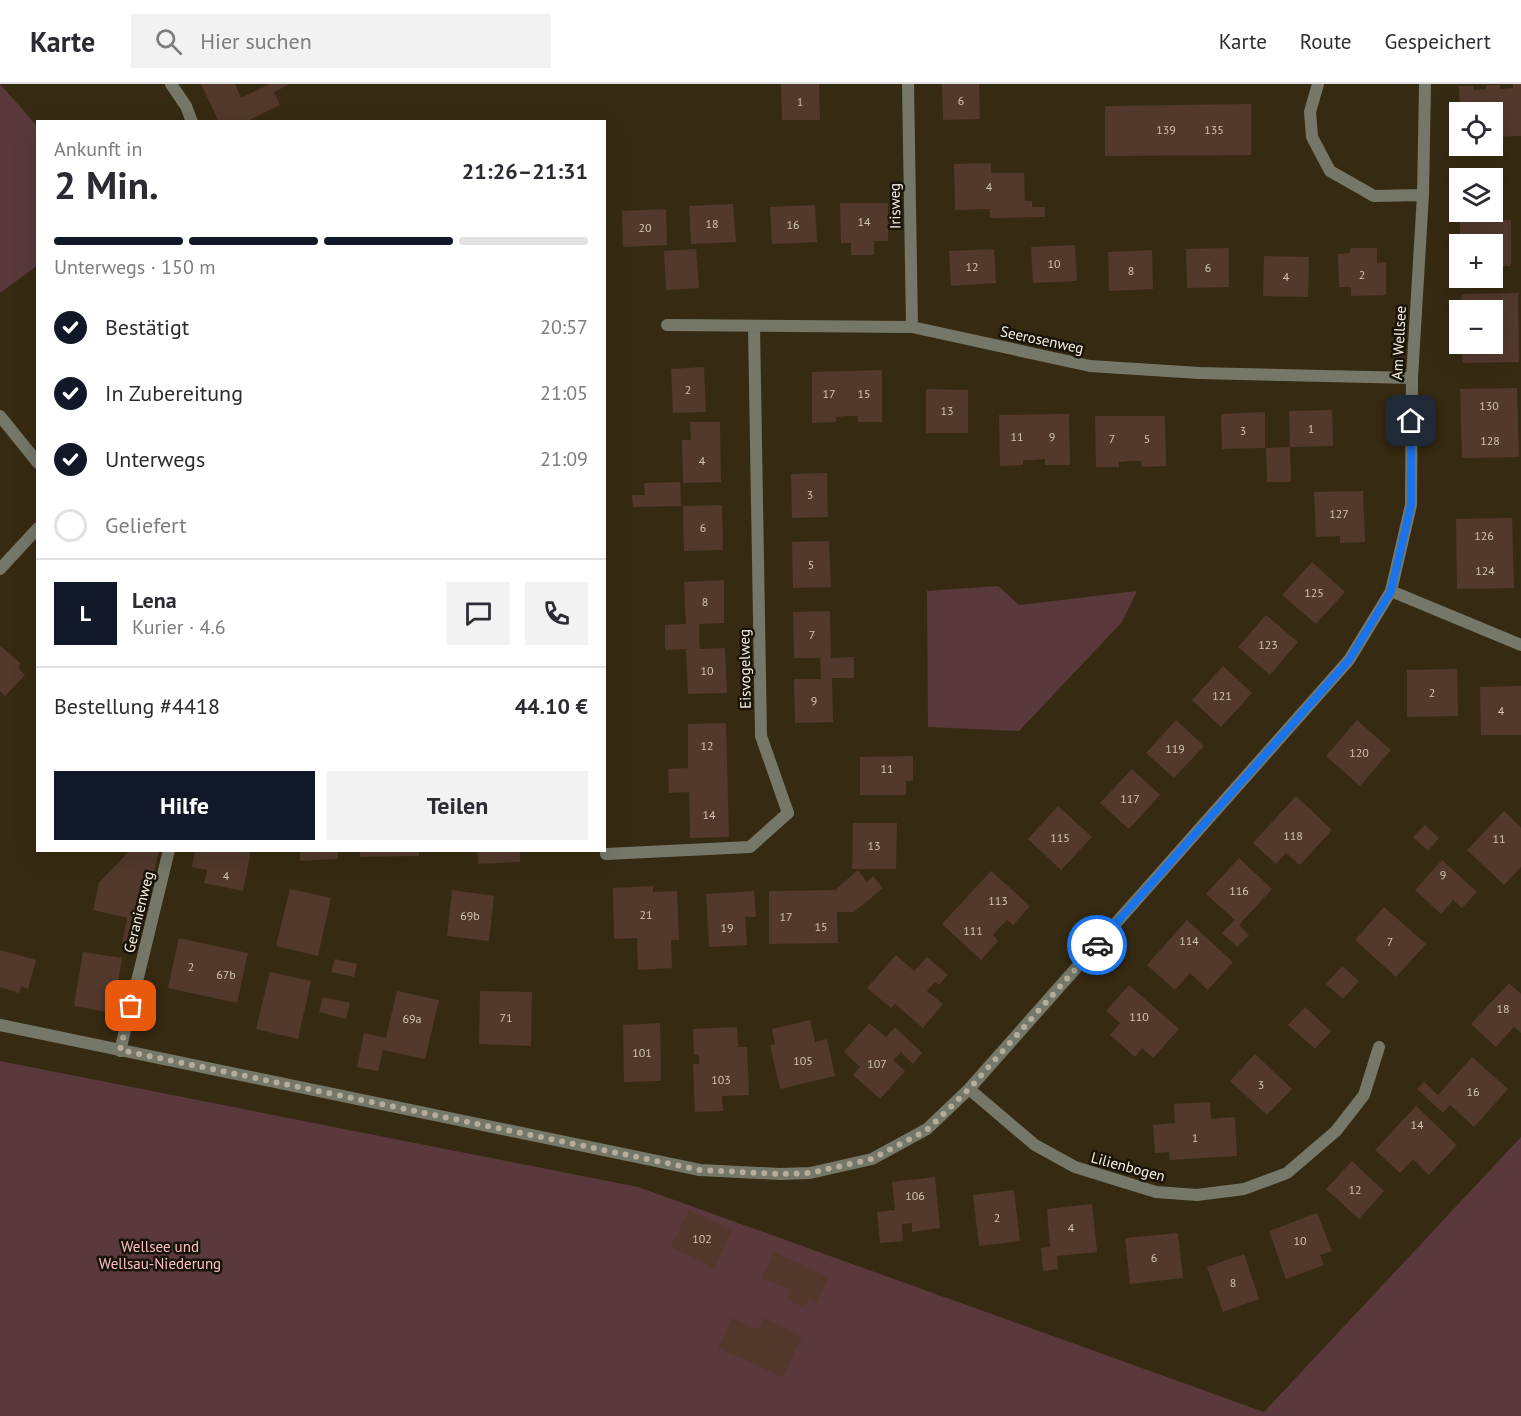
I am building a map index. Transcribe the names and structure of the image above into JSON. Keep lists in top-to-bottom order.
{
  "streets": {
    "street": [
      "Irisweg",
      "Seerosenweg",
      "Am Wellsee",
      "Eisvogelweg",
      "Geranienweg",
      "Lilienbogen"
    ]
  },
  "crossings": [
    ["Irisweg", "Seerosenweg"],
    ["Seerosenweg", "Am Wellsee"],
    ["Seerosenweg", "Eisvogelweg"],
    ["Am Wellsee", "Geranienweg"],
    ["Am Wellsee", "Lilienbogen"]
  ],
  "parks": ["Wellsee und Wellsau-Niederung"],
  "house_numbers": [
    "6",
    "1",
    "139",
    "135",
    "4",
    "14",
    "18",
    "16",
    "20",
    "10",
    "12",
    "6",
    "8",
    "2",
    "4",
    "2",
    "17",
    "15",
    "130",
    "13",
    "1",
    "3",
    "11",
    "9",
    "7",
    "5",
    "128",
    "4",
    "3",
    "127",
    "6",
    "126",
    "5",
    "124",
    "125",
    "8",
    "7",
    "123",
    "10",
    "2",
    "121",
    "9",
    "4",
    "12",
    "119",
    "120",
    "11",
    "117",
    "14",
    "118",
    "115",
    "11",
    "13",
    "9",
    "4",
    "116",
    "113",
    "21",
    "69b",
    "17",
    "15",
    "19",
    "111",
    "114",
    "7",
    "2",
    "67b",
    "18",
    "110",
    "71",
    "69a",
    "101",
    "105",
    "107",
    "103",
    "3",
    "16",
    "14",
    "1",
    "12",
    "106",
    "2",
    "4",
    "102",
    "10",
    "6",
    "8"
  ],
  "page": {
    "header": "Karte",
    "search": "Hier suchen",
    "nav": ["Karte", "Route", "Gespeichert"],
    "map_buttons": ["+", "−"],
    "heading": ["2 Min.", "Ankunft in", "21:26–21:31"],
    "panel": [
      "Lena",
      "Kurier · 4.6",
      "Bestellung #4418",
      "44.10 €"
    ],
    "bar": "Unterwegs · 150 m",
    "list": [
      ["Bestätigt", "20:57"],
      ["In Zubereitung", "21:05"],
      ["Unterwegs", "21:09"],
      "Geliefert"
    ],
    "round": "L",
    "buttons": ["Hilfe", "Teilen"]
  }
}
